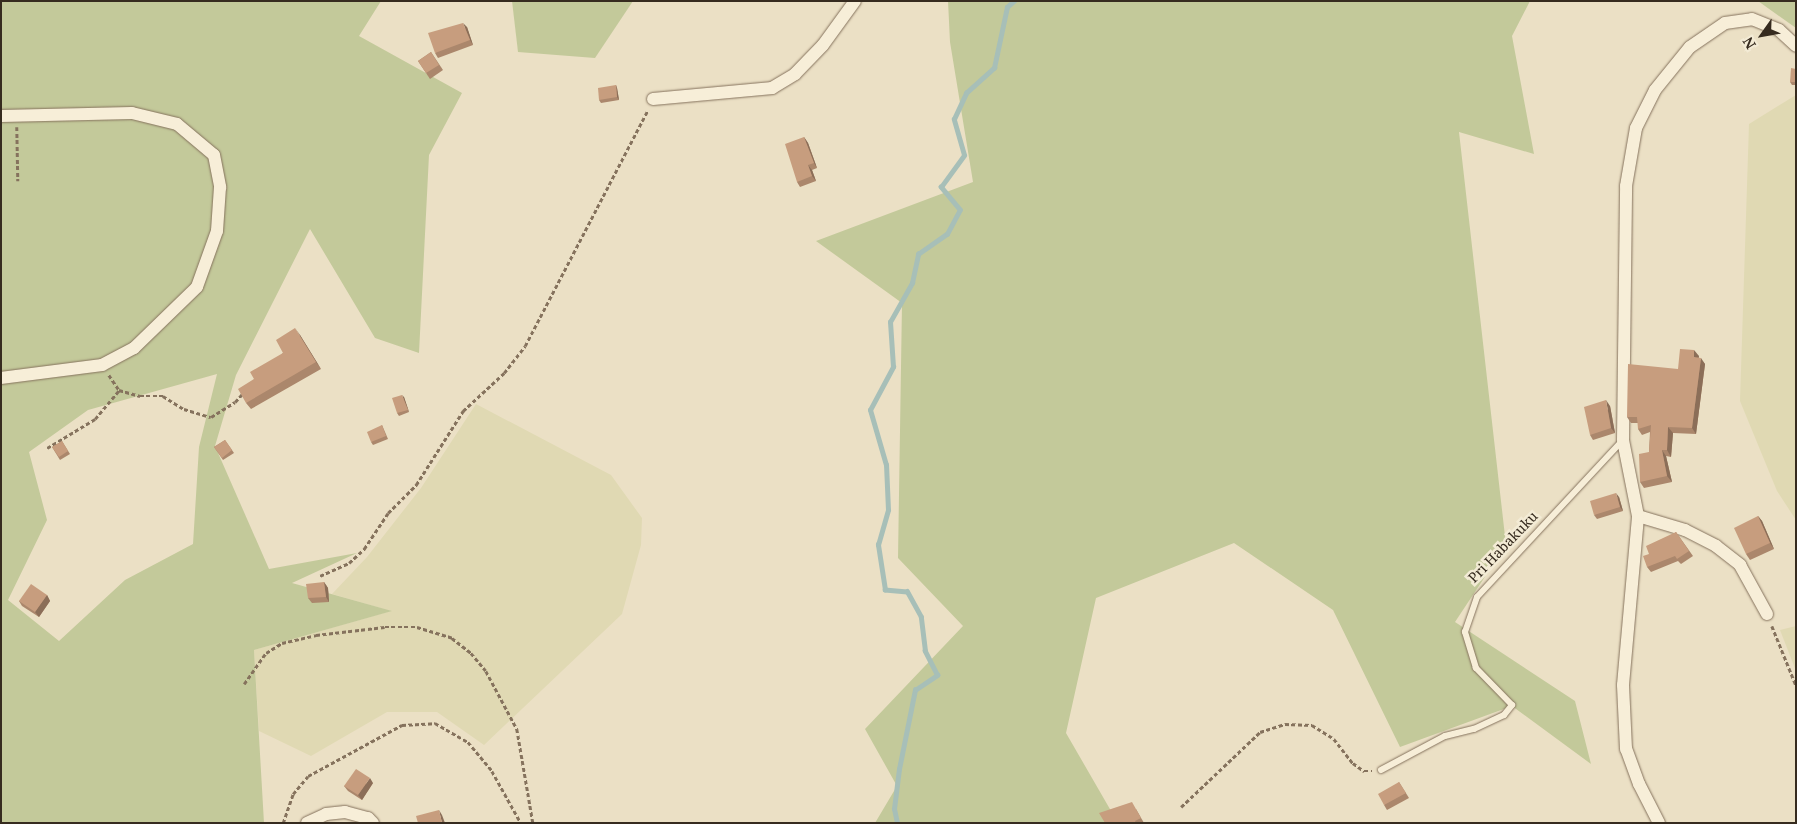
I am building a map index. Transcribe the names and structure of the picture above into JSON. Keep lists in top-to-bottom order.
{
  "streets": {
    "lane": ["Pri Habakuku"]
  },
  "north": "bottom left"
}
